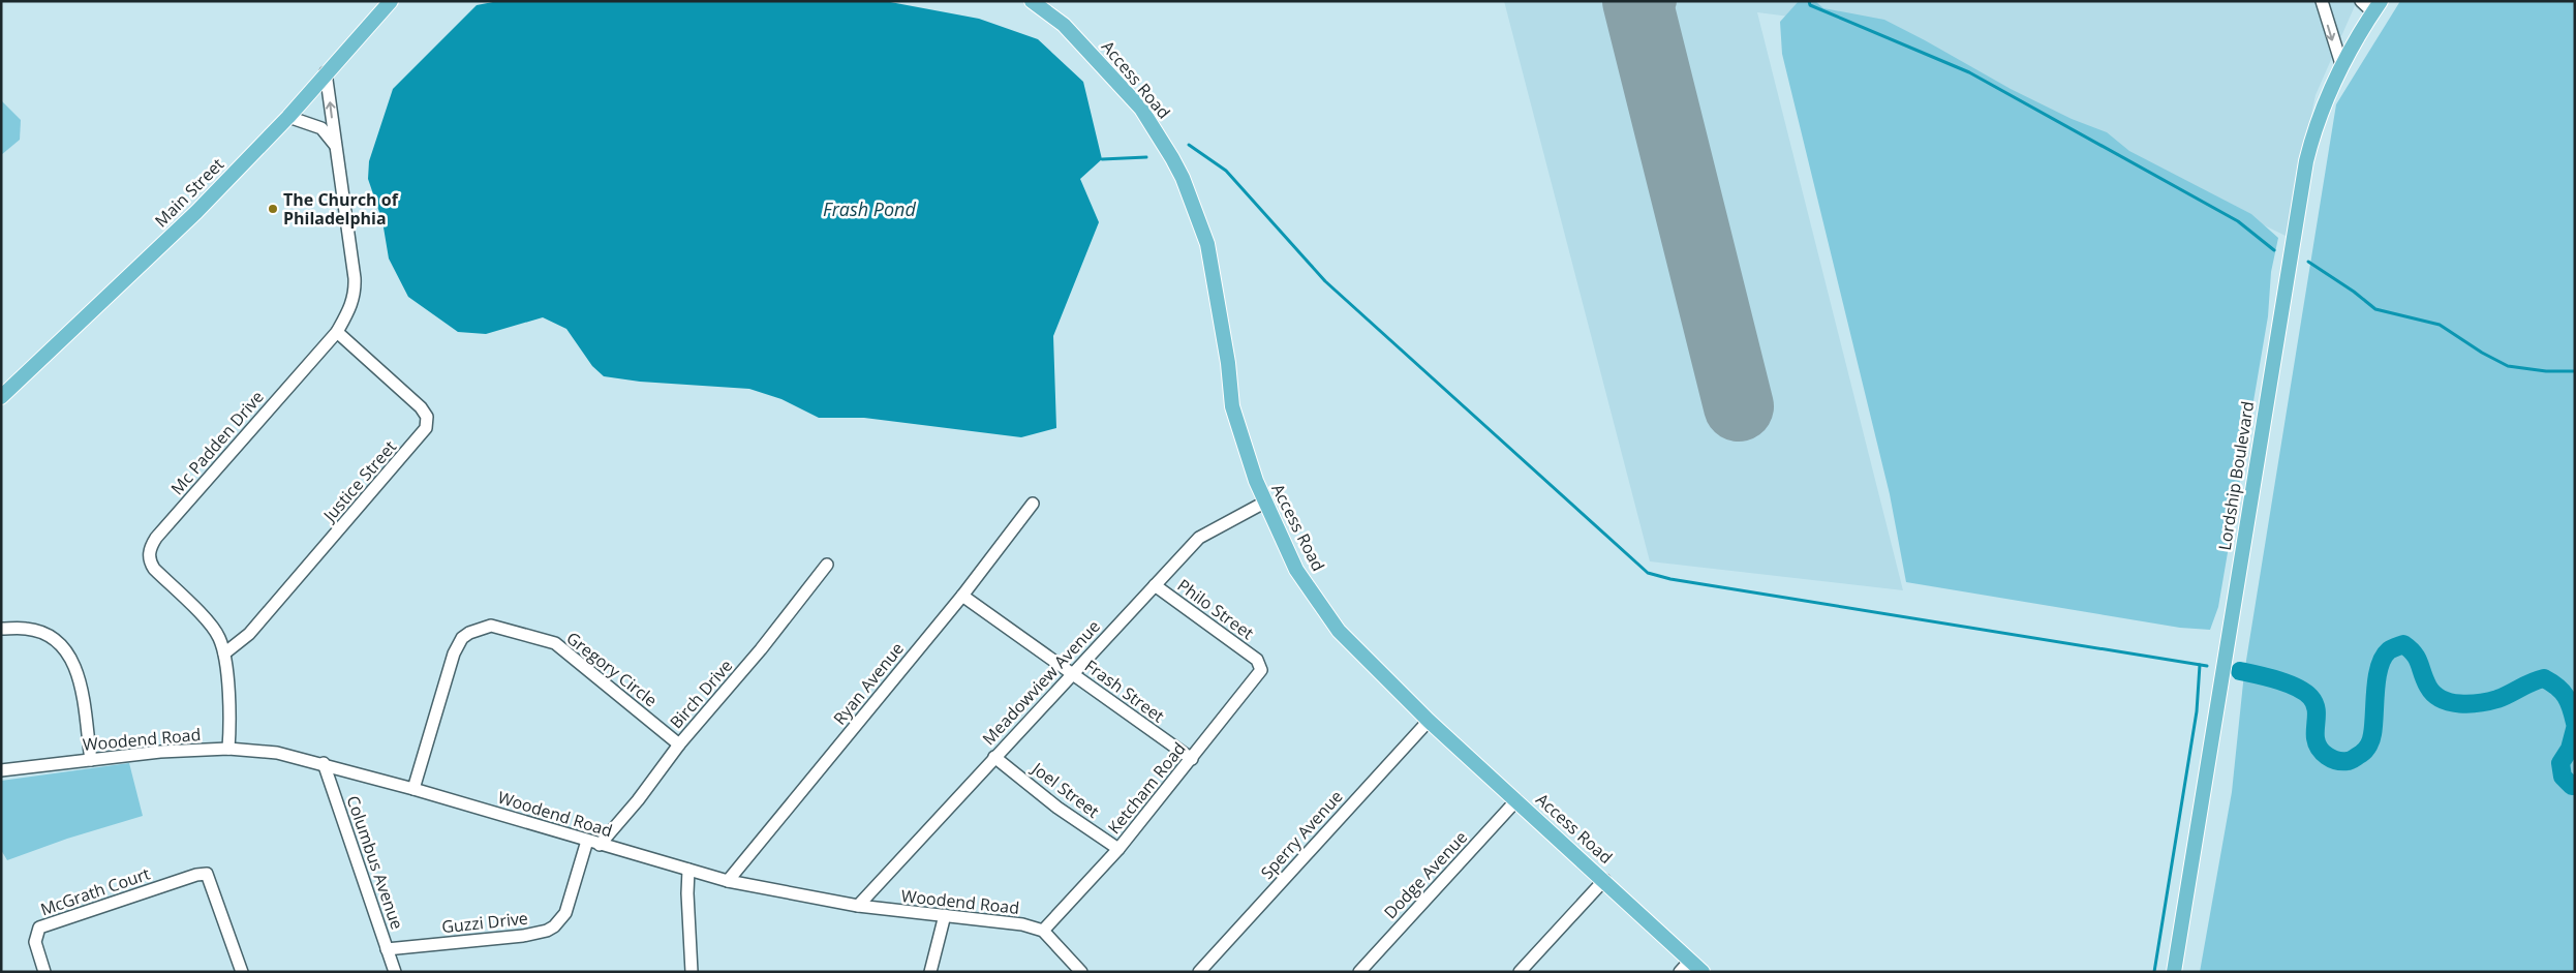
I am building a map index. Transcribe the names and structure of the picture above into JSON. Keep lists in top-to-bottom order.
{
  "streets": {
    "main road": ["Access Road", "Main Street", "Lordship Boulevard"],
    "street": [
      "Mc Padden Drive",
      "Justice Street",
      "Philo Street",
      "Gregory Circle",
      "Meadowview Avenue",
      "Ryan Avenue",
      "Frash Street",
      "Birch Drive",
      "Woodend Road",
      "Ketcham Road",
      "Joel Street",
      "Sperry Avenue",
      "Columbus Avenue",
      "Dodge Avenue",
      "McGrath Court",
      "Guzzi Drive"
    ]
  },
  "crossings": [
    ["Access Road", "Meadowview Avenue"],
    ["Access Road", "Sperry Avenue"],
    ["Access Road", "Dodge Avenue"],
    ["Main Street", "Mc Padden Drive"],
    ["Mc Padden Drive", "Justice Street"],
    ["Mc Padden Drive", "Woodend Road"],
    ["Philo Street", "Meadowview Avenue"],
    ["Philo Street", "Ketcham Road"],
    ["Gregory Circle", "Birch Drive"],
    ["Gregory Circle", "Woodend Road"],
    ["Meadowview Avenue", "Frash Street"],
    ["Meadowview Avenue", "Woodend Road"],
    ["Meadowview Avenue", "Joel Street"],
    ["Ryan Avenue", "Frash Street"],
    ["Ryan Avenue", "Woodend Road"],
    ["Frash Street", "Ketcham Road"],
    ["Birch Drive", "Woodend Road"],
    ["Woodend Road", "Ketcham Road"],
    ["Woodend Road", "Columbus Avenue"],
    ["Woodend Road", "Guzzi Drive"],
    ["Ketcham Road", "Joel Street"],
    ["Columbus Avenue", "Guzzi Drive"]
  ],
  "water": ["Frash Pond"],
  "places": ["The Church of Philadelphia"]
}
